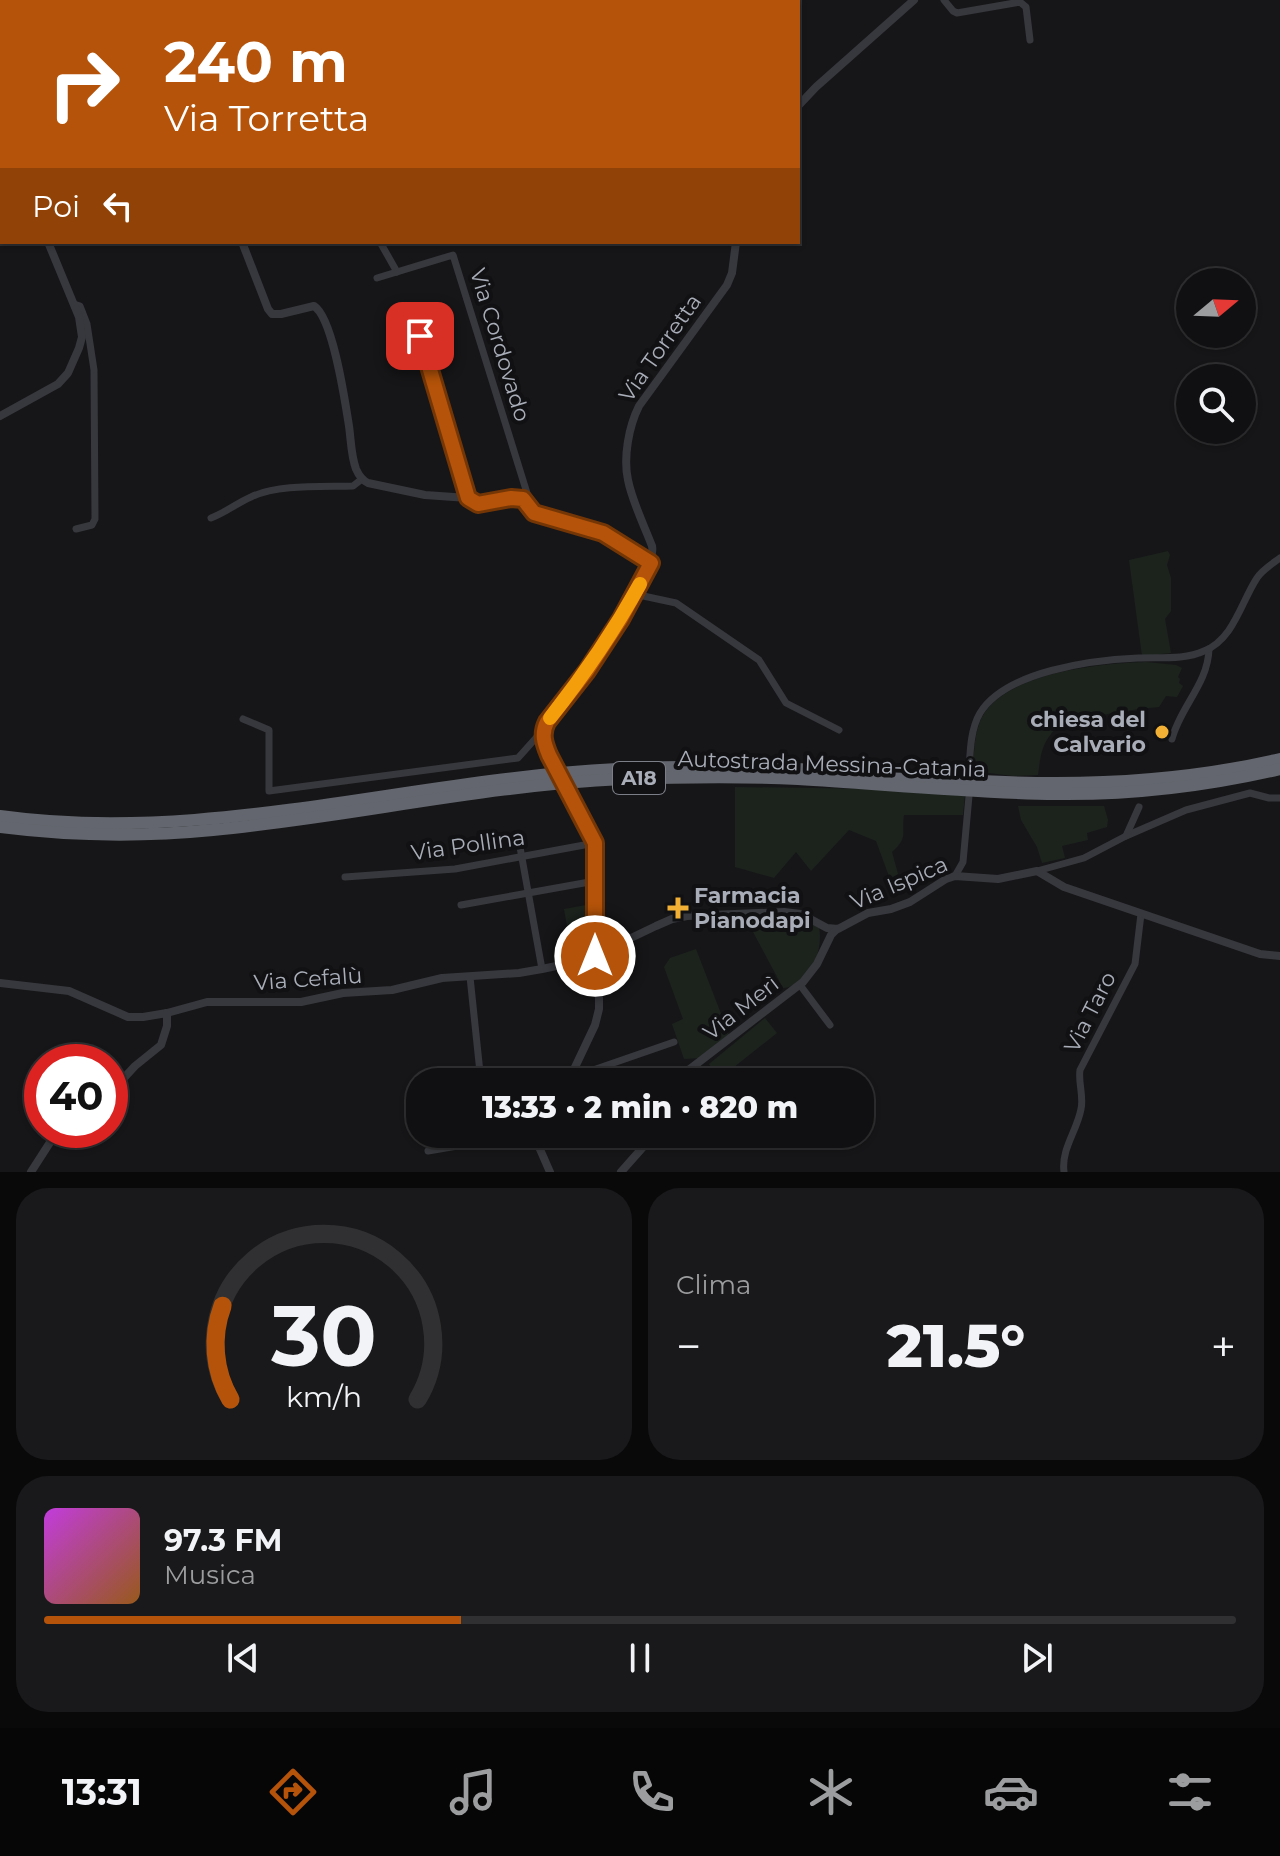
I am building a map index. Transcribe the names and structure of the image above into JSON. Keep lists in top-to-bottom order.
{
  "streets": {
    "highway": ["Autostrada Messina-Catania", "A18"],
    "street": [
      "Via Cordovado",
      "Via Torretta",
      "Via Pollina",
      "Via Ispica",
      "Via Cefalù",
      "Via Merì",
      "Via Taro"
    ]
  },
  "crossings": [
    ["Via Ispica", "Via Cefalù"]
  ],
  "places": {
    "other": ["chiesa del Calvario"],
    "health": ["Farmacia Pianodapi"]
  },
  "north": "right",
  "page": {
    "turn": ["240 m", "Via Torretta"],
    "then": "Poi",
    "limit": "40",
    "trip": "13:33 · 2 min · 820 m",
    "tile": "Clima",
    "heat": ["−", "21.5°", "+"],
    "song": ["97.3 FM", "Musica"],
    "tabs": "13:31",
    "gauge": ["30", "km/h"]
  }
}
